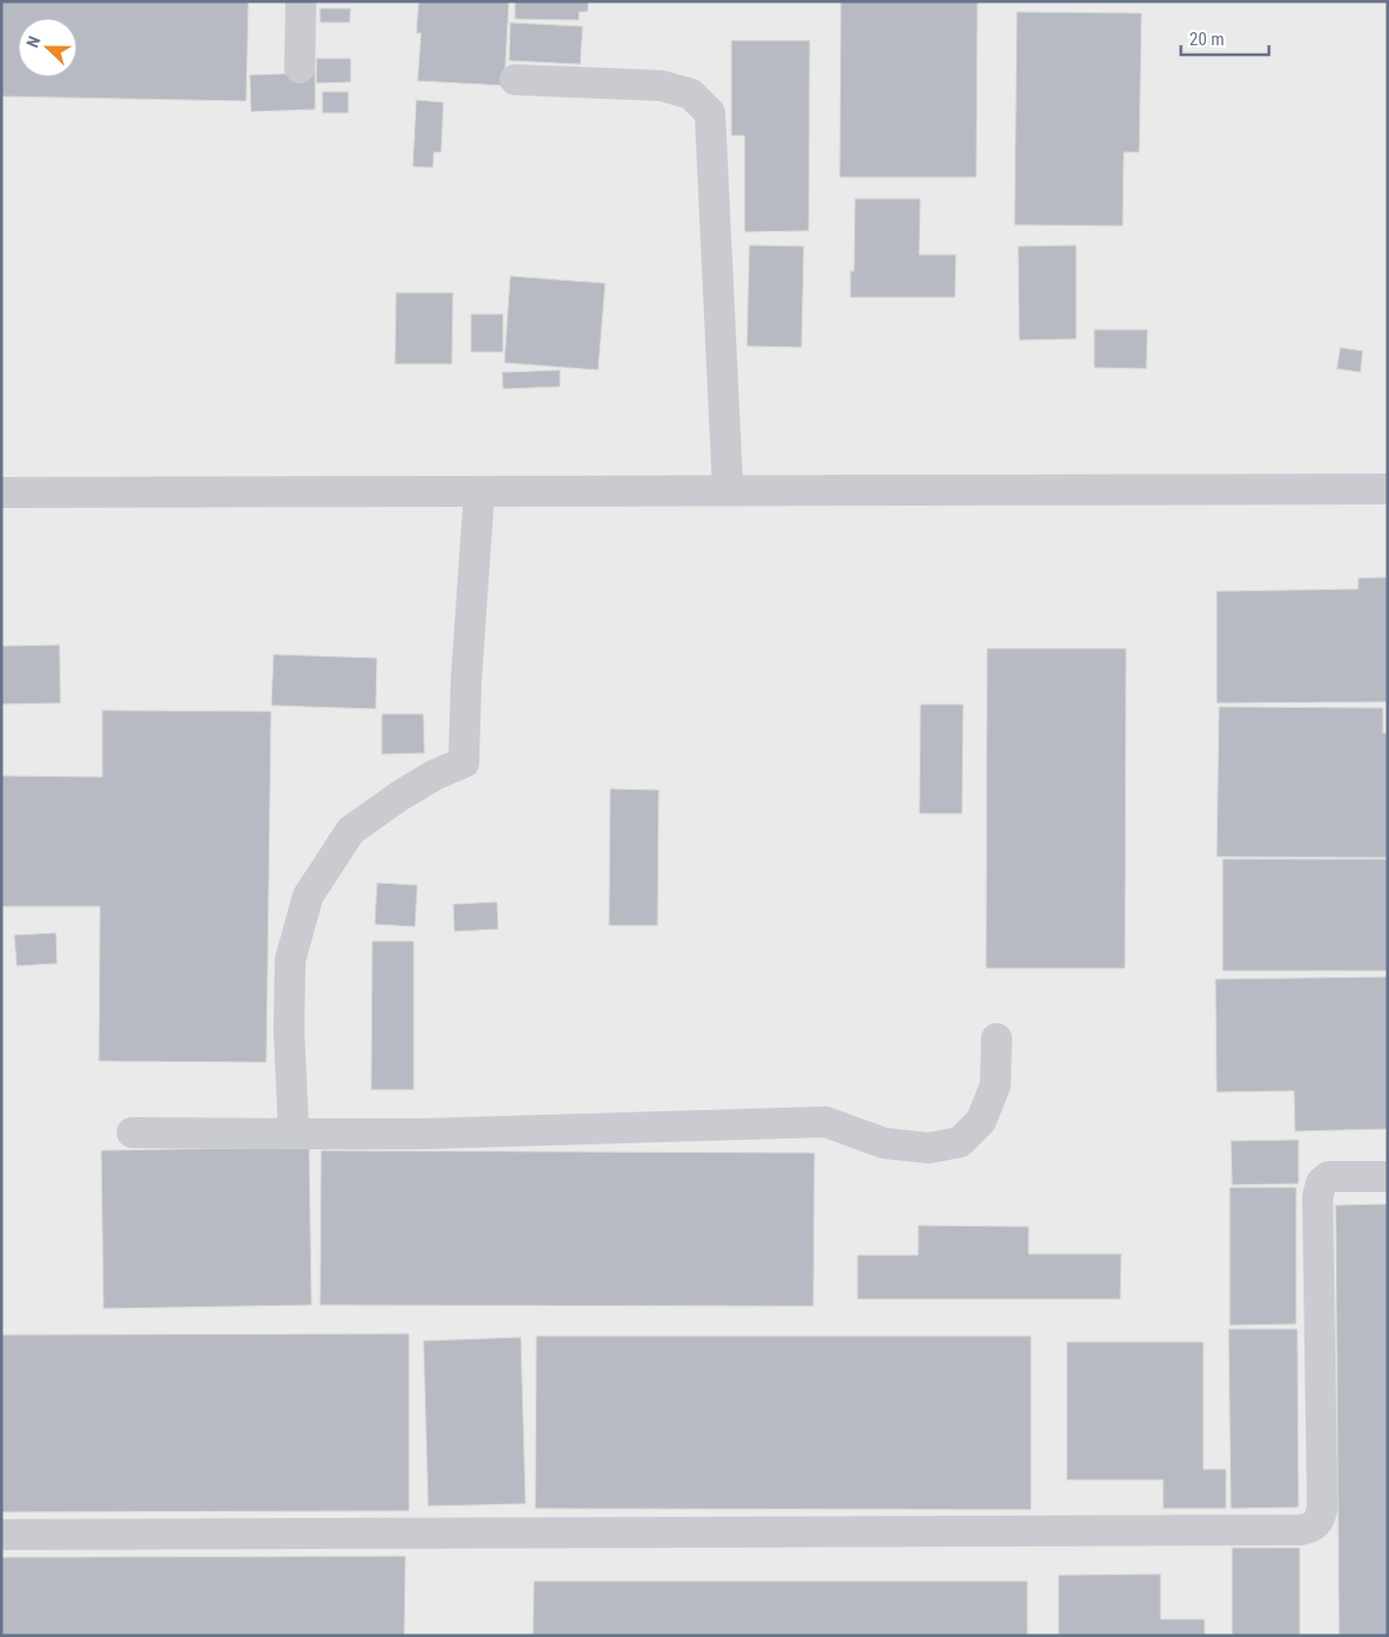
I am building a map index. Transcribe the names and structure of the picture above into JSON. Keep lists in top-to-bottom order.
{
  "scale_bar": "20 m",
  "north": "left"
}
